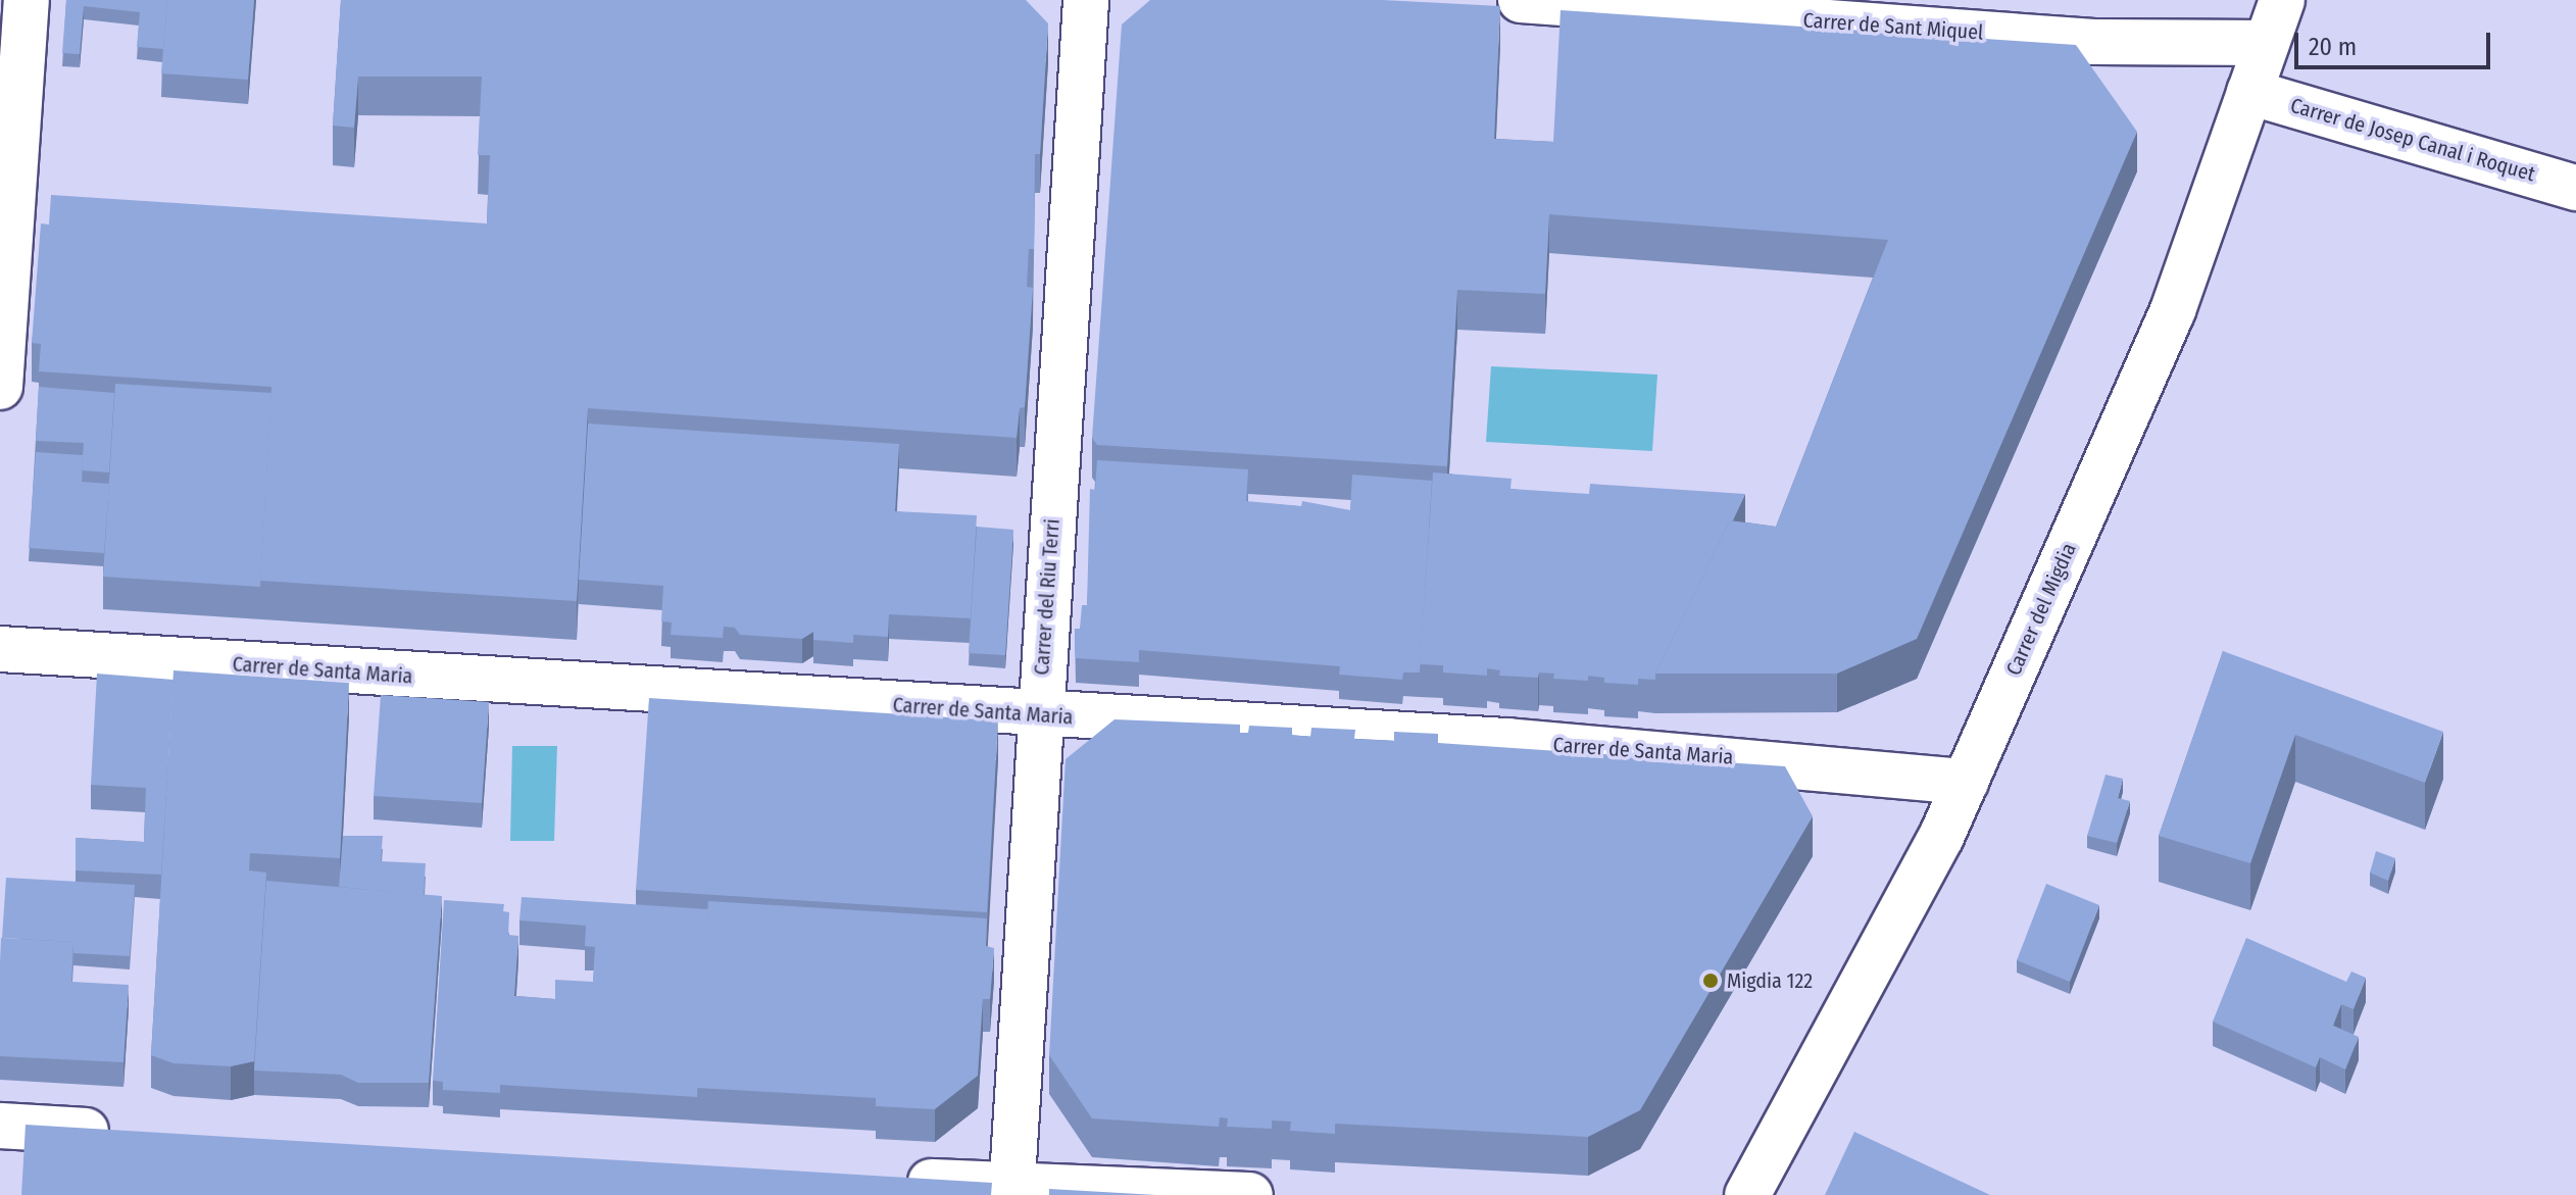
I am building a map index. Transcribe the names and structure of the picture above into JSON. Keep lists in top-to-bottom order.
{
  "streets": {
    "street": [
      "Carrer de Sant Miquel",
      "Carrer de Josep Canal i Roquet",
      "Carrer del Riu Terri",
      "Carrer del Migdia",
      "Carrer de Santa Maria"
    ]
  },
  "crossings": [
    ["Carrer de Sant Miquel", "Carrer del Migdia"],
    ["Carrer de Josep Canal i Roquet", "Carrer del Migdia"],
    ["Carrer del Riu Terri", "Carrer de Santa Maria"],
    ["Carrer del Migdia", "Carrer de Santa Maria"]
  ],
  "places": ["Migdia 122"],
  "scale_bar": "20 m"
}
